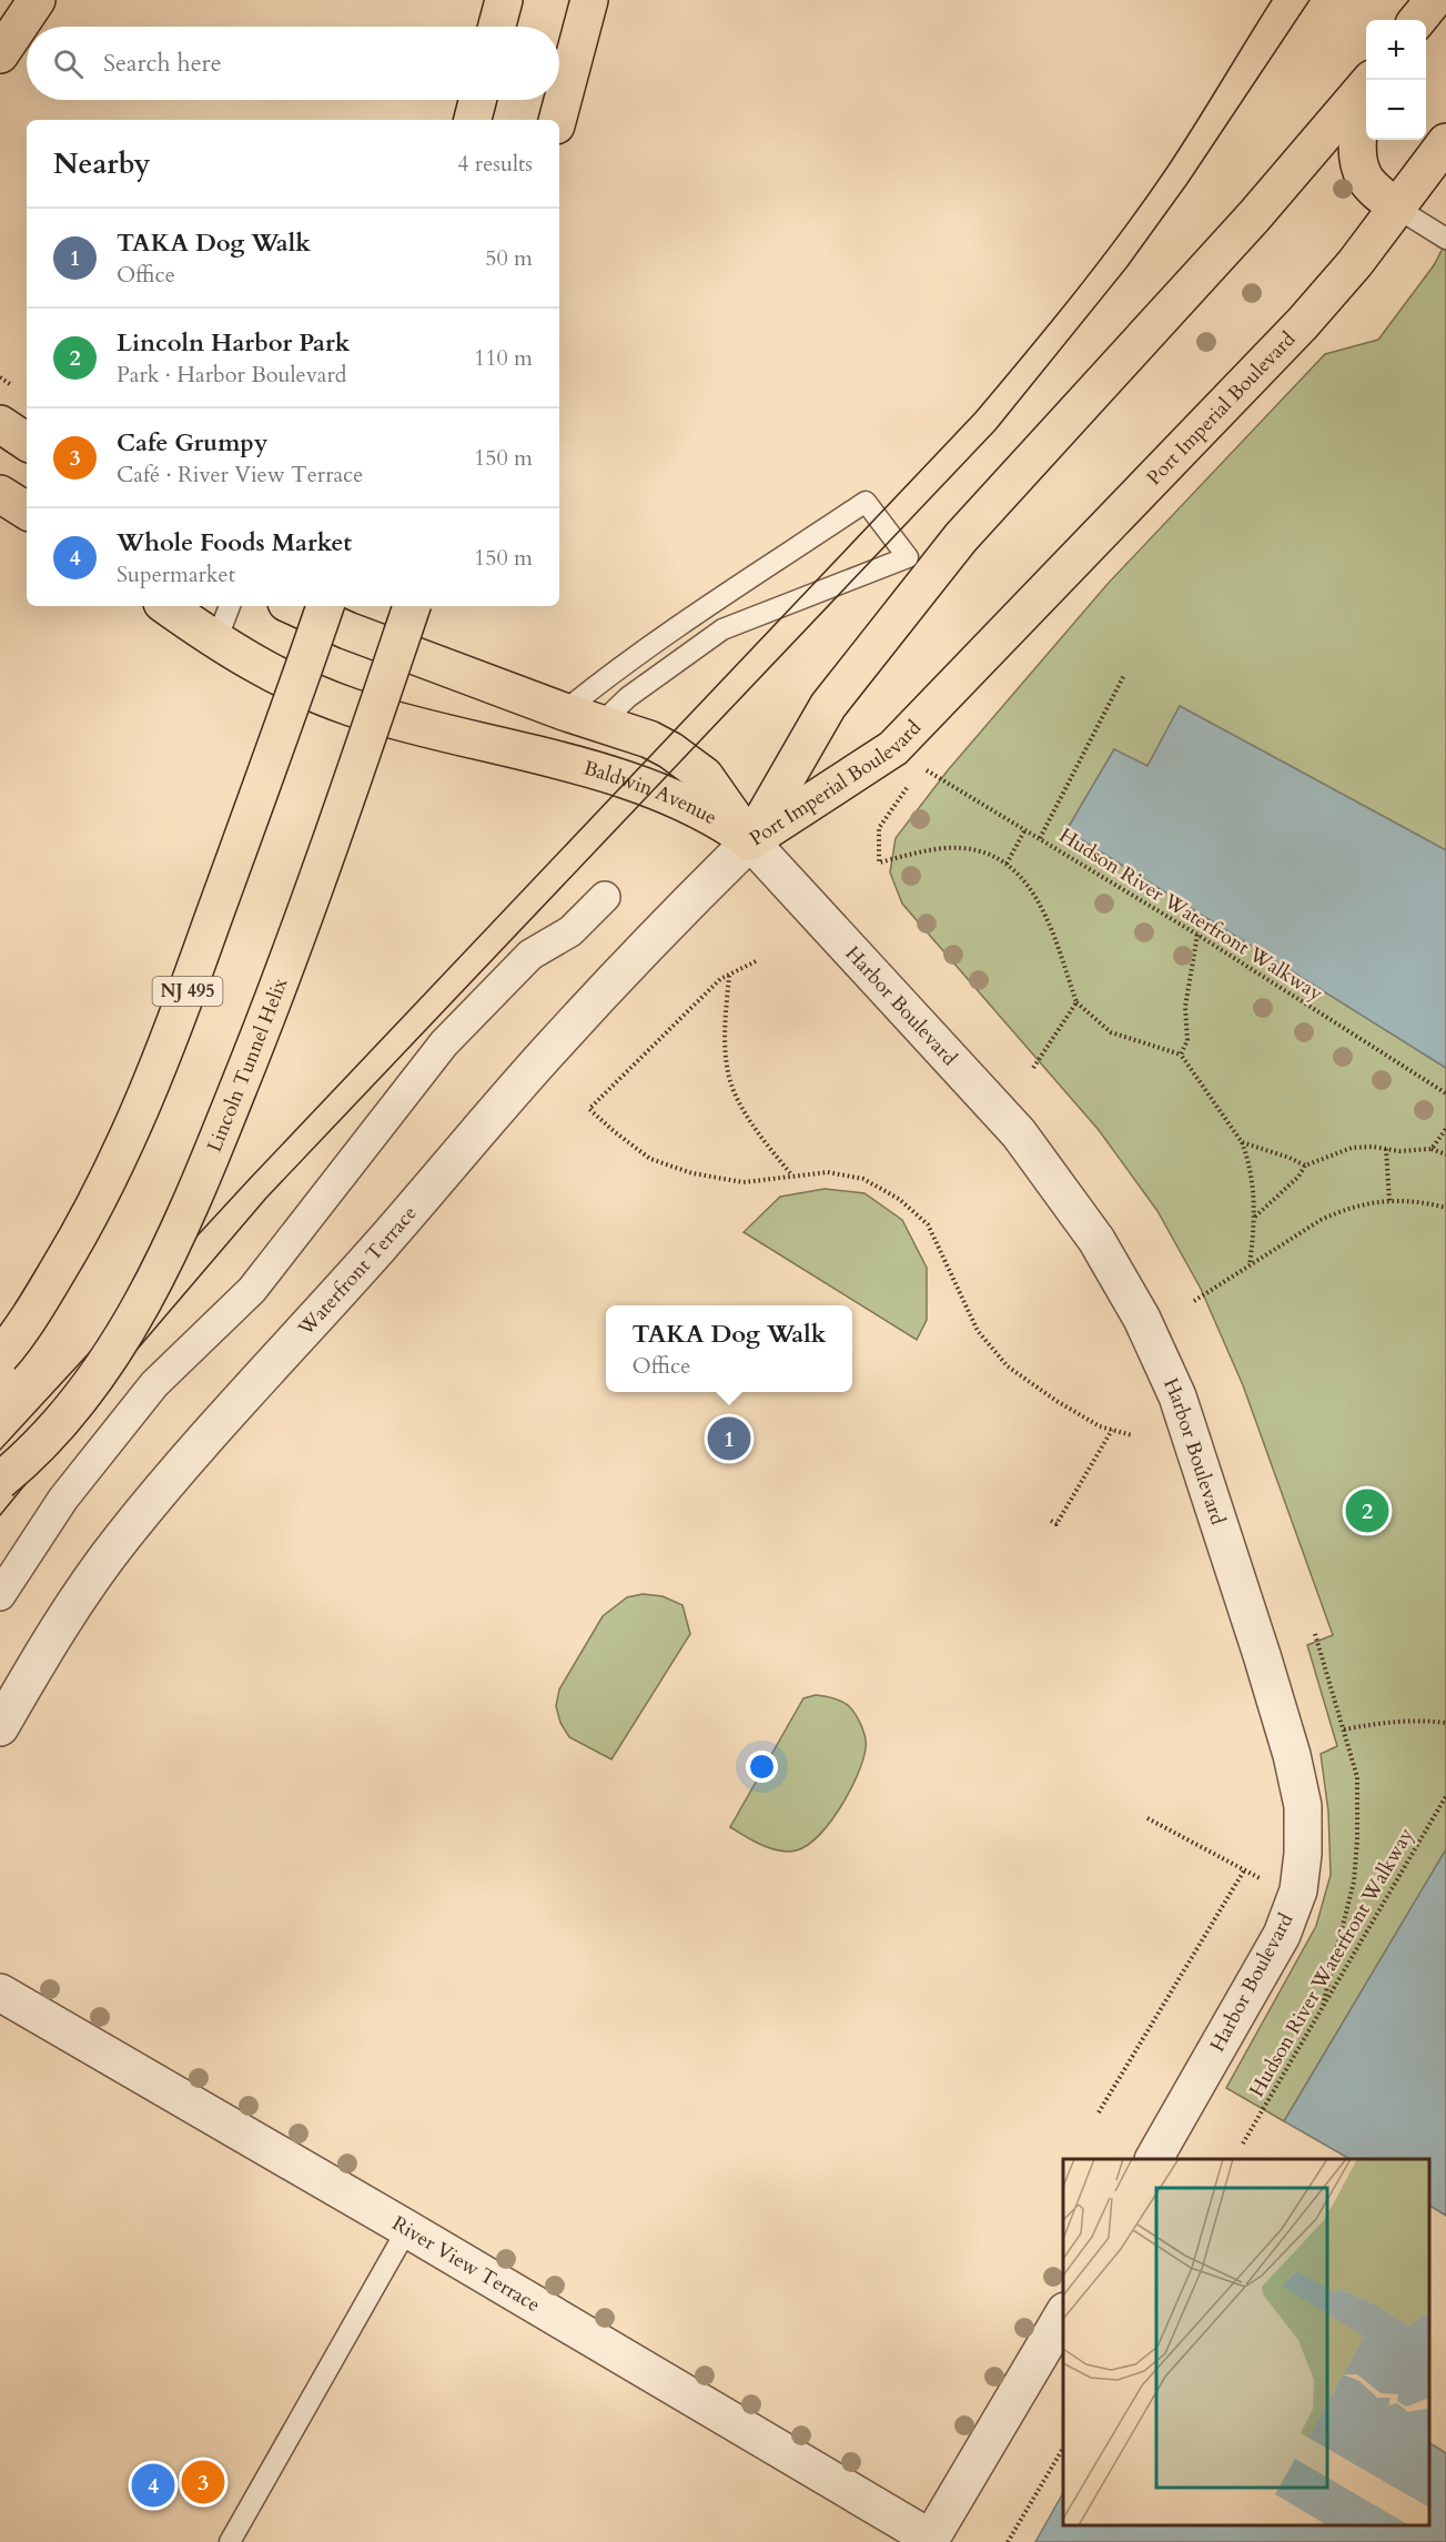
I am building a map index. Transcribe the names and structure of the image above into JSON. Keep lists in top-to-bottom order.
{
  "streets": {
    "main road": [
      "Port Imperial Boulevard",
      "Baldwin Avenue",
      "NJ 495",
      "Lincoln Tunnel Helix"
    ],
    "street": ["Harbor Boulevard", "Waterfront Terrace", "River View Terrace"],
    "path": ["Hudson River Waterfront Walkway"]
  },
  "crossings": [
    ["Port Imperial Boulevard", "Baldwin Avenue"],
    ["Port Imperial Boulevard", "Harbor Boulevard"],
    ["Port Imperial Boulevard", "Waterfront Terrace"],
    ["Baldwin Avenue", "Harbor Boulevard"],
    ["Baldwin Avenue", "Waterfront Terrace"],
    ["Harbor Boulevard", "Waterfront Terrace"]
  ],
  "page": {
    "map_buttons": ["+", "−"],
    "search": "Search here",
    "heading": ["Nearby", "4 results"],
    "list": [
      {
        "mark": "1",
        "name": "TAKA Dog Walk",
        "note": "Office",
        "value": "50 m"
      },
      {
        "mark": "2",
        "name": "Lincoln Harbor Park",
        "note": "Park · Harbor Boulevard",
        "value": "110 m"
      },
      {
        "mark": "3",
        "name": "Cafe Grumpy",
        "note": "Café · River View Terrace",
        "value": "150 m"
      },
      {
        "mark": "4",
        "name": "Whole Foods Market",
        "note": "Supermarket",
        "value": "150 m"
      }
    ],
    "popup": ["TAKA Dog Walk", "Office"],
    "pins": [
      "1",
      "2",
      "3",
      "4"
    ]
  }
}
